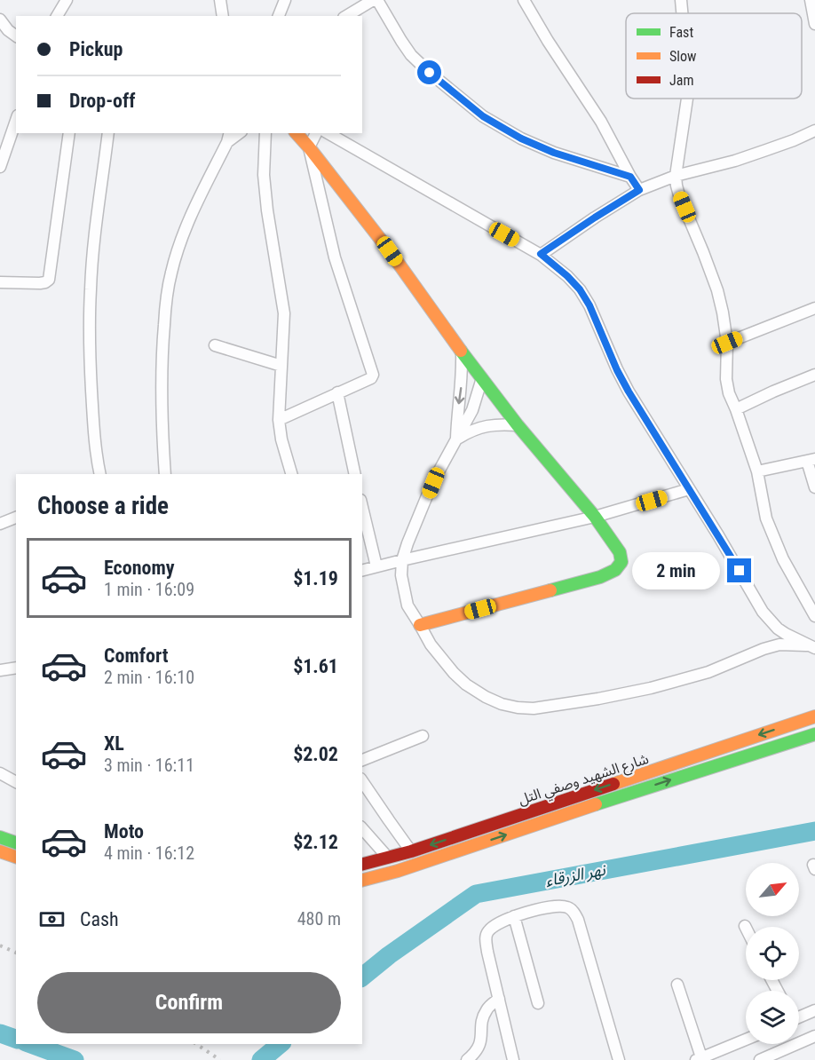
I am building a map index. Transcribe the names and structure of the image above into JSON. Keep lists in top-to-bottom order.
{
  "streets": {
    "main road": ["شارع الشهيد وصفي التل"]
  },
  "water": ["نهر الزرقاء"],
  "legend": ["Fast", "Slow", "Jam"],
  "north": "top right",
  "page": {
    "banner": ["Pickup", "Drop-off"],
    "heading": "Choose a ride",
    "list": [
      {
        "name": "Economy",
        "note": "1 min · 16:09",
        "value": "$1.19"
      },
      {
        "name": "Comfort",
        "note": "2 min · 16:10",
        "value": "$1.61"
      },
      {
        "name": "XL",
        "note": "3 min · 16:11",
        "value": "$2.02"
      },
      {
        "name": "Moto",
        "note": "4 min · 16:12",
        "value": "$2.12"
      }
    ],
    "bubble": "2 min",
    "pay": ["Cash", "480 m"],
    "buttons": "Confirm"
  }
}
